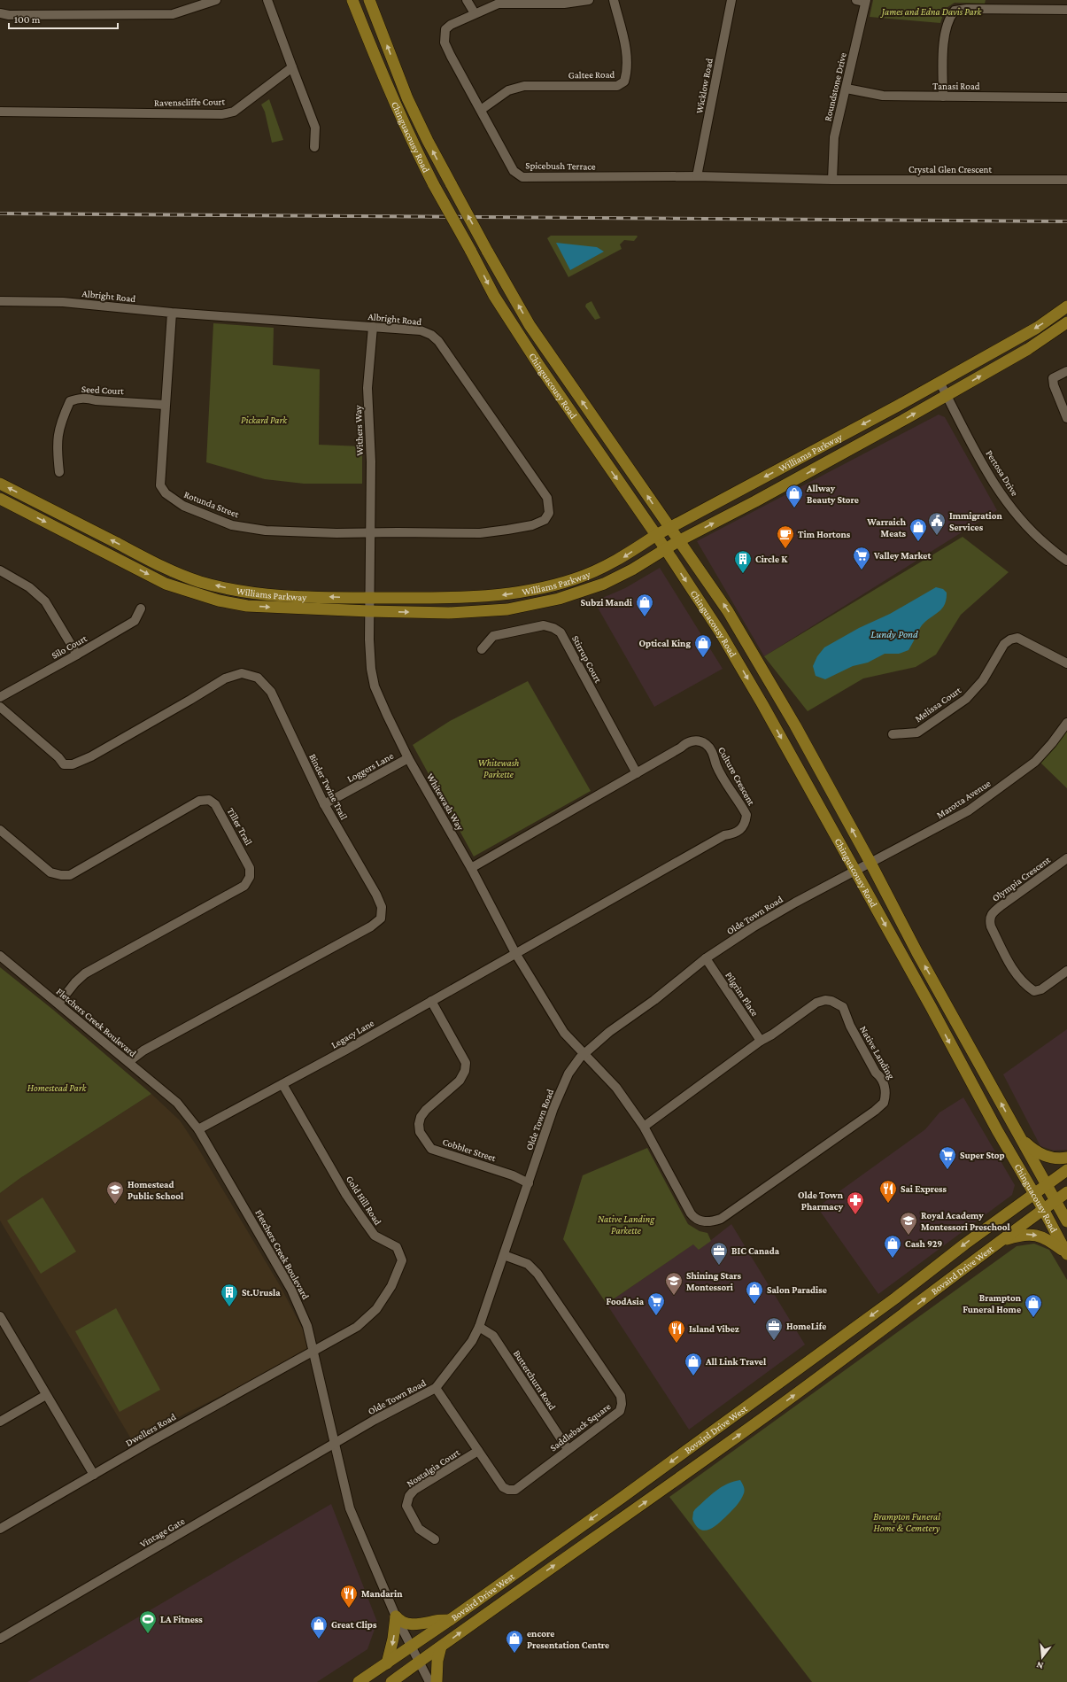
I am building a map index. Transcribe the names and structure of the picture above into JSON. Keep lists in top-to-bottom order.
{
  "streets": {
    "main road": ["Chinguacousy Road", "Williams Parkway", "Bovaird Drive West"],
    "street": [
      "Galtee Road",
      "Wicklow Road",
      "Tanasi Road",
      "Roundstone Drive",
      "Ravenscliffe Court",
      "Spicebush Terrace",
      "Crystal Glen Crescent",
      "Albright Road",
      "Seed Court",
      "Withers Way",
      "Pertosa Drive",
      "Rotunda Street",
      "Silo Court",
      "Stirrup Court",
      "Melissa Court",
      "Loggers Lane",
      "Culture Crescent",
      "Binder Twine Trail",
      "Marotta Avenue",
      "Whitewash Way",
      "Tiller Trail",
      "Olympia Crescent",
      "Olde Town Road",
      "Pilgrim Place",
      "Fletchers Creek Boulevard",
      "Legacy Lane",
      "Native Landing",
      "Cobbler Street",
      "Gold Hill Road",
      "Butterchurn Road",
      "Saddleback Square",
      "Dwellers Road",
      "Nostalgia Court",
      "Vintage Gate"
    ]
  },
  "crossings": [
    ["Galtee Road", "Spicebush Terrace"],
    ["Wicklow Road", "Spicebush Terrace"],
    ["Tanasi Road", "Roundstone Drive"],
    ["Roundstone Drive", "Spicebush Terrace"],
    ["Roundstone Drive", "Crystal Glen Crescent"],
    ["Chinguacousy Road", "Williams Parkway"],
    ["Chinguacousy Road", "Marotta Avenue"],
    ["Chinguacousy Road", "Olde Town Road"],
    ["Chinguacousy Road", "Bovaird Drive West"],
    ["Spicebush Terrace", "Crystal Glen Crescent"],
    ["Albright Road", "Withers Way"],
    ["Albright Road", "Rotunda Street"],
    ["Albright Road", "Whitewash Way"],
    ["Seed Court", "Rotunda Street"],
    ["Withers Way", "Rotunda Street"],
    ["Withers Way", "Whitewash Way"],
    ["Williams Parkway", "Pertosa Drive"],
    ["Williams Parkway", "Whitewash Way"],
    ["Rotunda Street", "Whitewash Way"],
    ["Stirrup Court", "Culture Crescent"],
    ["Loggers Lane", "Binder Twine Trail"],
    ["Loggers Lane", "Whitewash Way"],
    ["Culture Crescent", "Whitewash Way"],
    ["Culture Crescent", "Legacy Lane"],
    ["Binder Twine Trail", "Fletchers Creek Boulevard"],
    ["Marotta Avenue", "Olde Town Road"],
    ["Whitewash Way", "Olde Town Road"],
    ["Whitewash Way", "Legacy Lane"],
    ["Whitewash Way", "Native Landing"],
    ["Tiller Trail", "Fletchers Creek Boulevard"],
    ["Olde Town Road", "Pilgrim Place"],
    ["Olde Town Road", "Fletchers Creek Boulevard"],
    ["Olde Town Road", "Native Landing"],
    ["Olde Town Road", "Cobbler Street"],
    ["Olde Town Road", "Butterchurn Road"],
    ["Olde Town Road", "Saddleback Square"],
    ["Olde Town Road", "Vintage Gate"],
    ["Pilgrim Place", "Native Landing"],
    ["Fletchers Creek Boulevard", "Legacy Lane"],
    ["Fletchers Creek Boulevard", "Gold Hill Road"],
    ["Fletchers Creek Boulevard", "Bovaird Drive West"],
    ["Fletchers Creek Boulevard", "Dwellers Road"],
    ["Fletchers Creek Boulevard", "Vintage Gate"],
    ["Legacy Lane", "Cobbler Street"],
    ["Legacy Lane", "Gold Hill Road"],
    ["Gold Hill Road", "Dwellers Road"],
    ["Butterchurn Road", "Saddleback Square"],
    ["Saddleback Square", "Nostalgia Court"]
  ],
  "water": ["Lundy Pond"],
  "parks": [
    "James and Edna Davis Park",
    "Pickard Park",
    "Whitewash Parkette",
    "Homestead Park",
    "Native Landing Parkette",
    "Brampton Funeral Home & Cemetery"
  ],
  "places": {
    "shop": [
      "Allway Beauty Store",
      "Warraich Meats",
      "Subzi Mandi",
      "Optical King",
      "Cash 929",
      "Salon Paradise",
      "Brampton Funeral Home",
      "All Link Travel",
      "Great Clips",
      "encore Presentation Centre"
    ],
    "public building": ["Immigration Services"],
    "cafe": ["Tim Hortons"],
    "supermarket": ["Valley Market", "Super Stop", "FoodAsia"],
    "building": ["Circle K", "St.Urusla"],
    "restaurant": ["Sai Express", "Island Vibez", "Mandarin"],
    "school or university": ["Homestead Public School", "Royal Academy Montessori Preschool", "Shining Stars Montessori"],
    "pharmacy": ["Olde Town Pharmacy"],
    "office": ["BIC Canada", "HomeLife"],
    "sports": ["LA Fitness"]
  },
  "scale_bar": "100 m",
  "north": "bottom"
}
